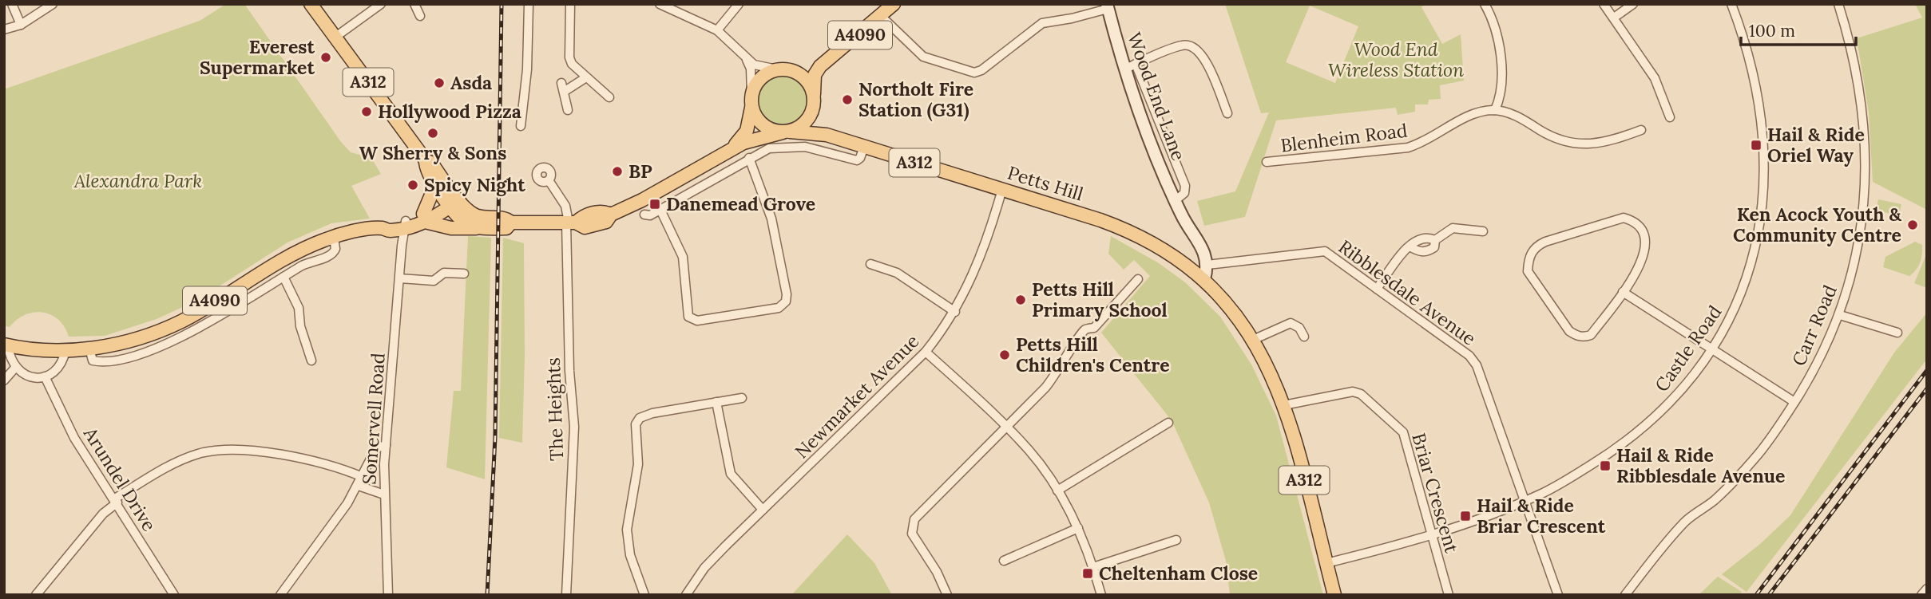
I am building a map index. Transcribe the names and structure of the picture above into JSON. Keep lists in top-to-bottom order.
{
  "streets": {
    "main road": ["A4090", "A312", "Petts Hill"],
    "street": [
      "Wood End Lane",
      "Blenheim Road",
      "Ribblesdale Avenue",
      "Carr Road",
      "Castle Road",
      "Newmarket Avenue",
      "The Heights",
      "Somervell Road",
      "Arundel Drive",
      "Briar Crescent"
    ]
  },
  "crossings": [
    ["A4090", "A312"],
    ["A4090", "Petts Hill"],
    ["A4090", "Somervell Road"],
    ["A312", "Petts Hill"],
    ["A312", "Castle Road"],
    ["A312", "Briar Crescent"],
    ["Wood End Lane", "Ribblesdale Avenue"],
    ["Petts Hill", "Newmarket Avenue"],
    ["Petts Hill", "The Heights"],
    ["Ribblesdale Avenue", "Castle Road"],
    ["Castle Road", "Briar Crescent"]
  ],
  "parks": ["Wood End Wireless Station", "Alexandra Park"],
  "places": {
    "other": [
      "Everest Supermarket",
      "Asda",
      "Northolt Fire Station (G31)",
      "Hollywood Pizza",
      "W Sherry & Sons",
      "BP",
      "Spicy Night",
      "Ken Acock Youth & Community Centre",
      "Petts Hill Primary School",
      "Petts Hill Children's Centre"
    ],
    "transit": [
      "Hail & Ride Oriel Way",
      "Danemead Grove",
      "Hail & Ride Ribblesdale Avenue",
      "Hail & Ride Briar Crescent",
      "Cheltenham Close"
    ]
  },
  "scale_bar": "100 m"
}
